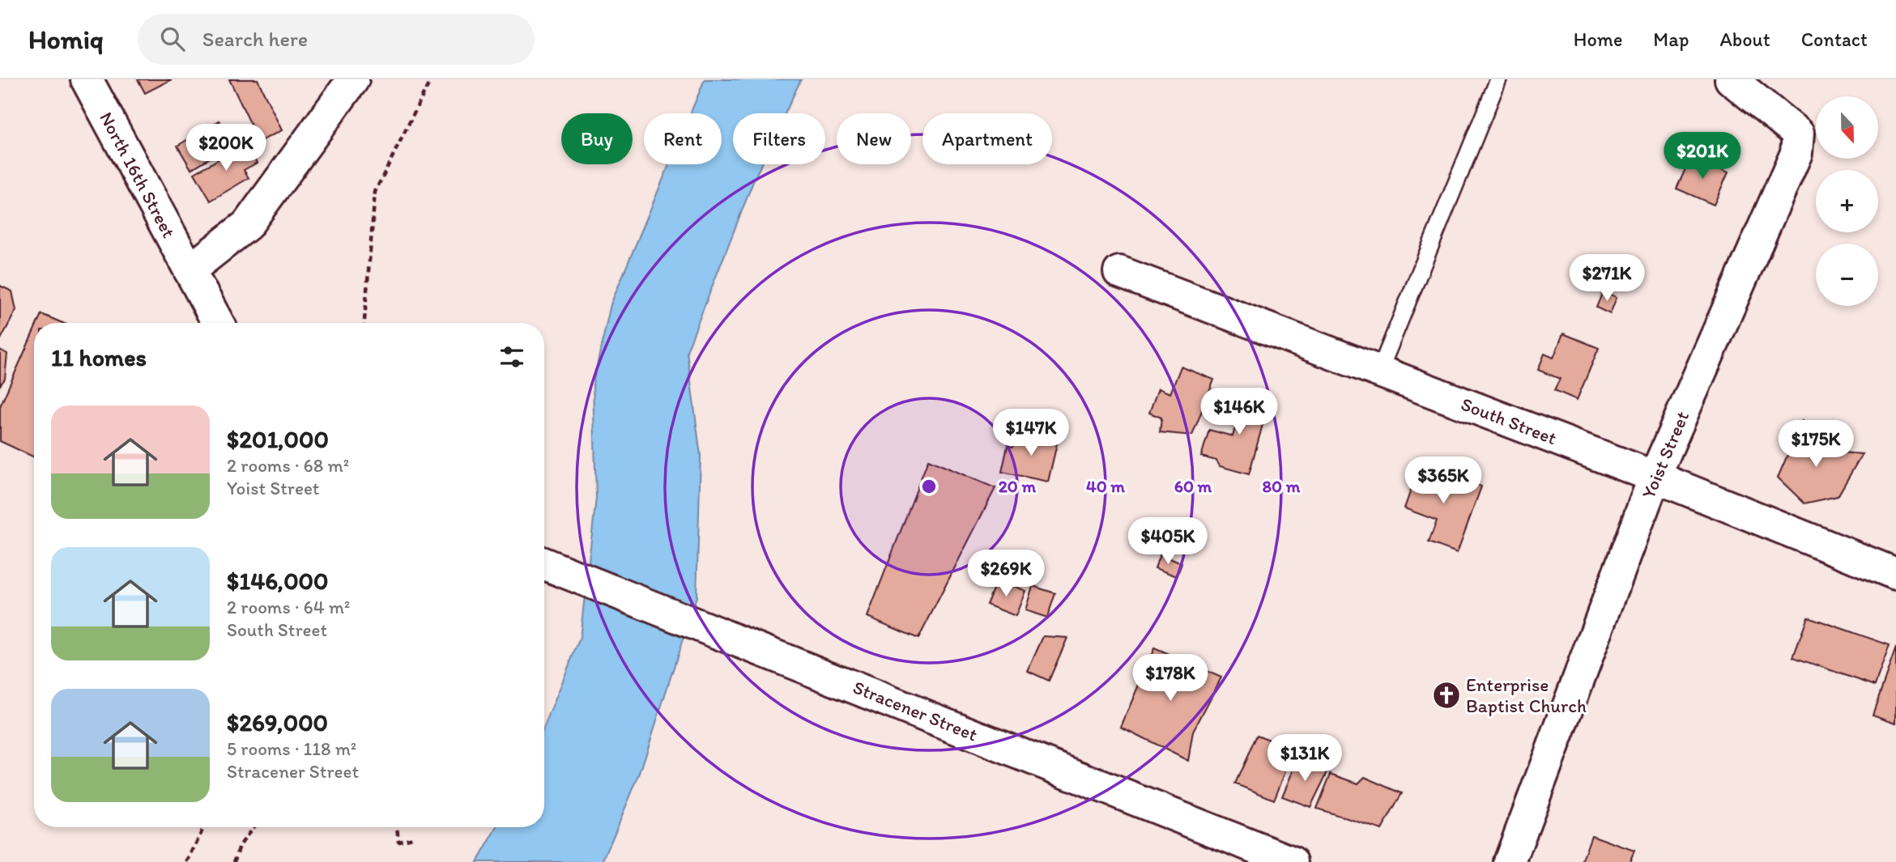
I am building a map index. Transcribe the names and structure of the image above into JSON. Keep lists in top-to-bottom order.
{
  "streets": {
    "street": [
      "North 16th Street",
      "South Street",
      "Yoist Street",
      "Stracener Street"
    ]
  },
  "crossings": [
    ["South Street", "Yoist Street"]
  ],
  "places": {
    "church": ["Enterprise Baptist Church"]
  },
  "north": "bottom",
  "page": {
    "header": "Homiq",
    "search": "Search here",
    "nav": [
      "Home",
      "Map",
      "About",
      "Contact"
    ],
    "map_buttons": ["+", "−"],
    "chip": [
      "Buy",
      "Rent",
      "Filters",
      "New",
      "Apartment"
    ],
    "price": [
      "$200K",
      "$201K",
      "$271K",
      "$146K",
      "$147K",
      "$175K",
      "$365K",
      "$405K",
      "$269K",
      "$178K",
      "$131K"
    ],
    "heading": "11 homes",
    "list": [
      {
        "name": "$201,000",
        "note": "2 rooms · 68 m² · Yoist Street"
      },
      {
        "name": "$146,000",
        "note": "2 rooms · 64 m² · South Street"
      },
      {
        "name": "$269,000",
        "note": "5 rooms · 118 m² · Stracener Street"
      }
    ]
  },
  "rings": [
    "20 m",
    "40 m",
    "60 m",
    "80 m"
  ]
}
